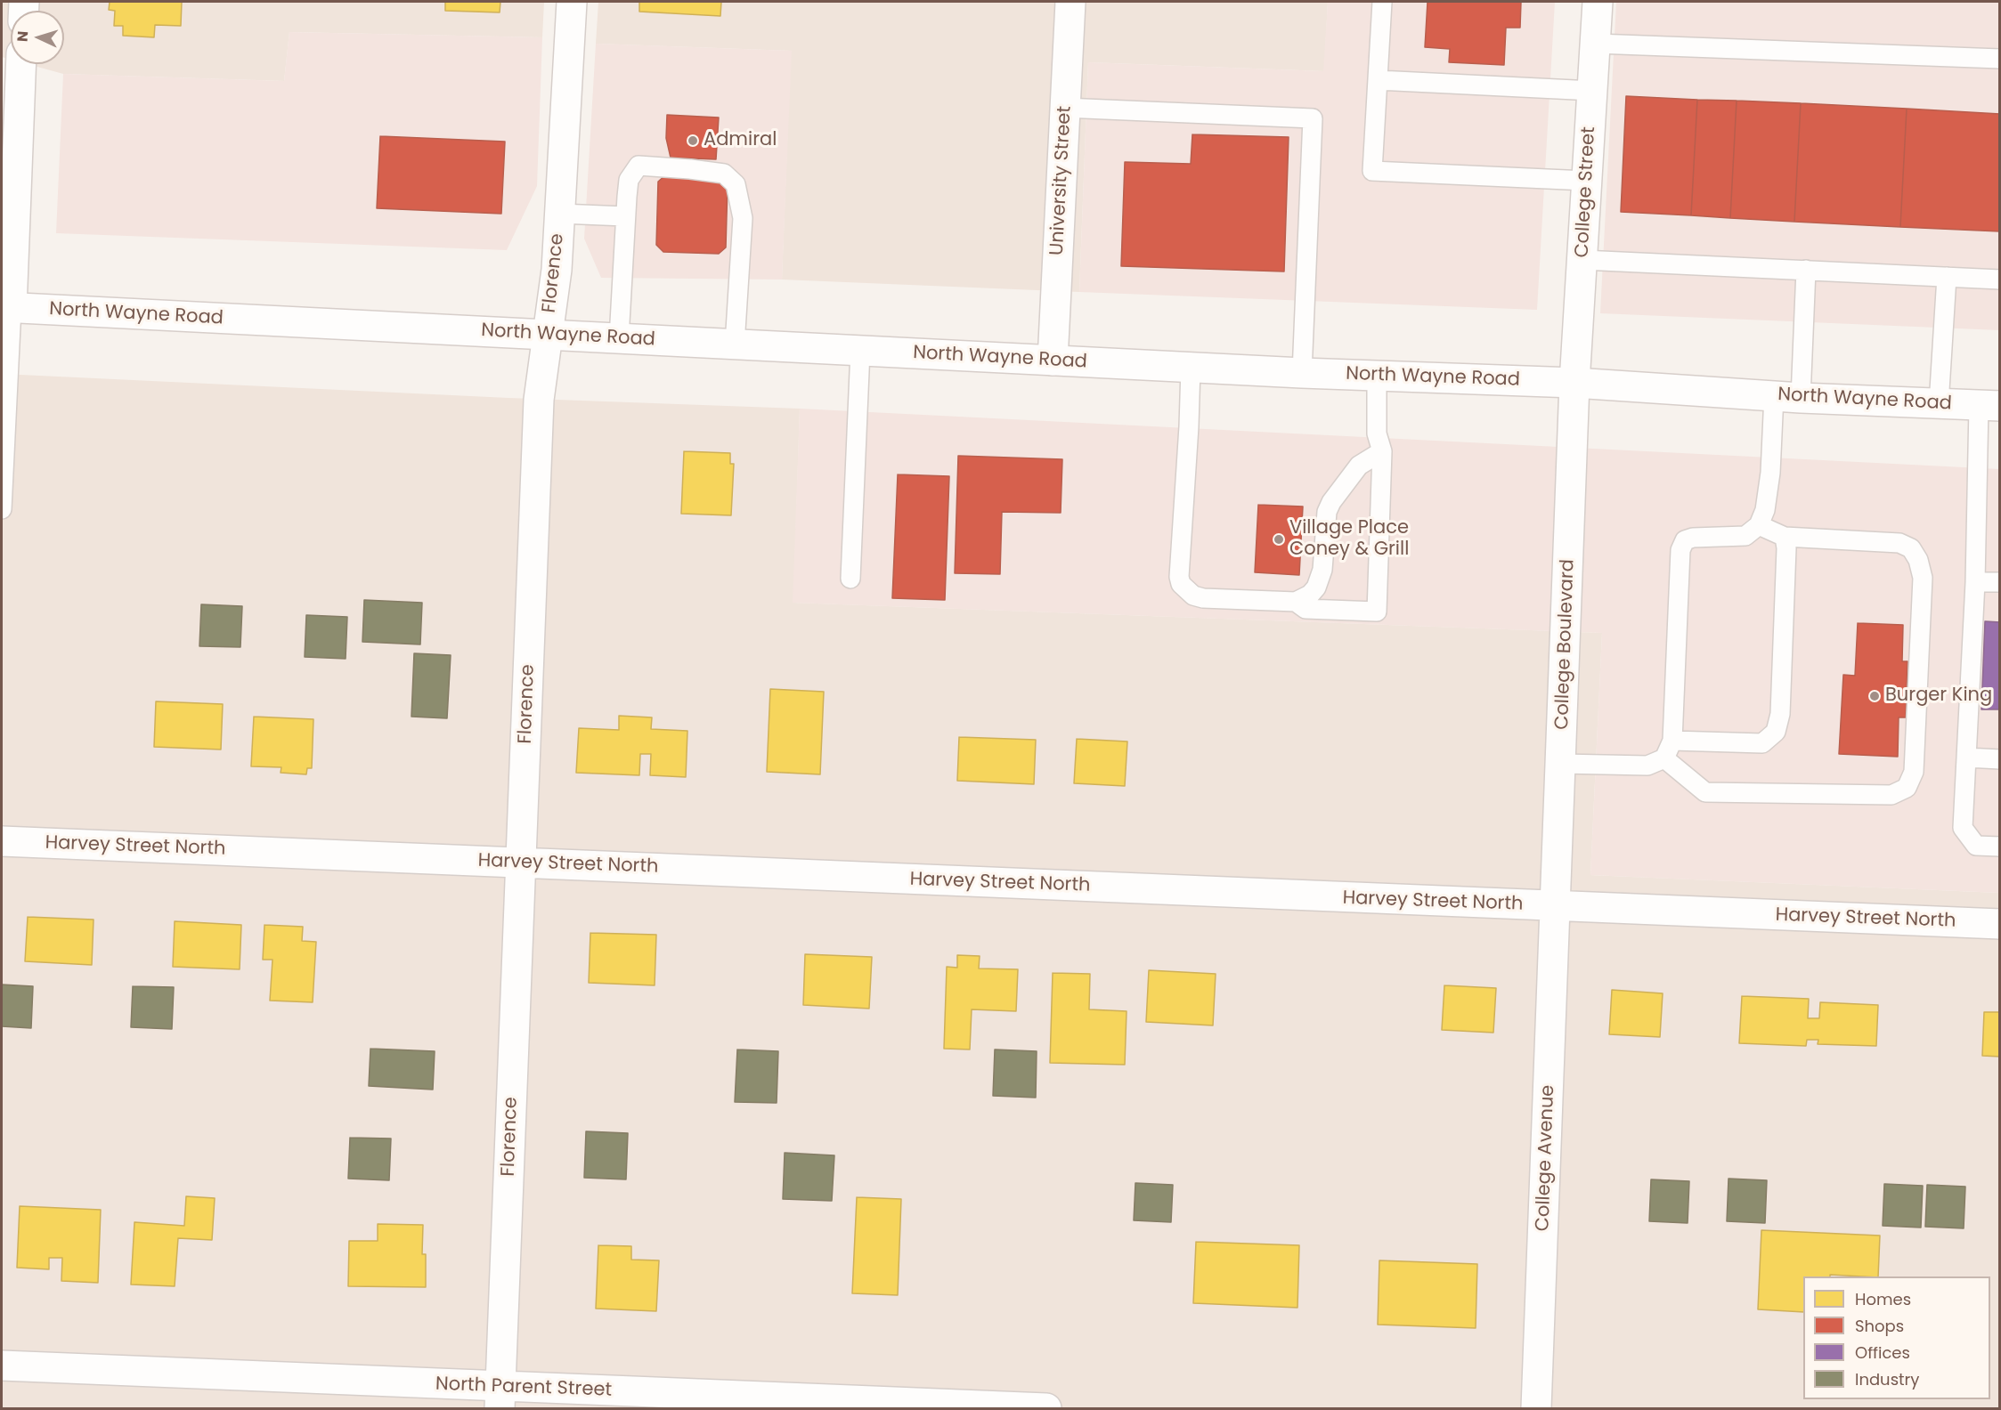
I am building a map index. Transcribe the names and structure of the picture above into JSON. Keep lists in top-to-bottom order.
{
  "streets": {
    "street": [
      "University Street",
      "College Street",
      "Florence",
      "North Wayne Road",
      "College Boulevard",
      "Harvey Street North",
      "College Avenue",
      "North Parent Street"
    ]
  },
  "crossings": [
    ["University Street", "North Wayne Road"],
    ["College Street", "North Wayne Road"],
    ["College Street", "College Boulevard"],
    ["Florence", "North Wayne Road"],
    ["Florence", "Harvey Street North"],
    ["Florence", "North Parent Street"],
    ["North Wayne Road", "College Boulevard"],
    ["College Boulevard", "Harvey Street North"],
    ["College Boulevard", "College Avenue"],
    ["Harvey Street North", "College Avenue"]
  ],
  "places": ["Admiral", "Village Place Coney & Grill", "Burger King"],
  "legend": [
    "Homes",
    "Shops",
    "Offices",
    "Industry"
  ],
  "north": "left"
}
